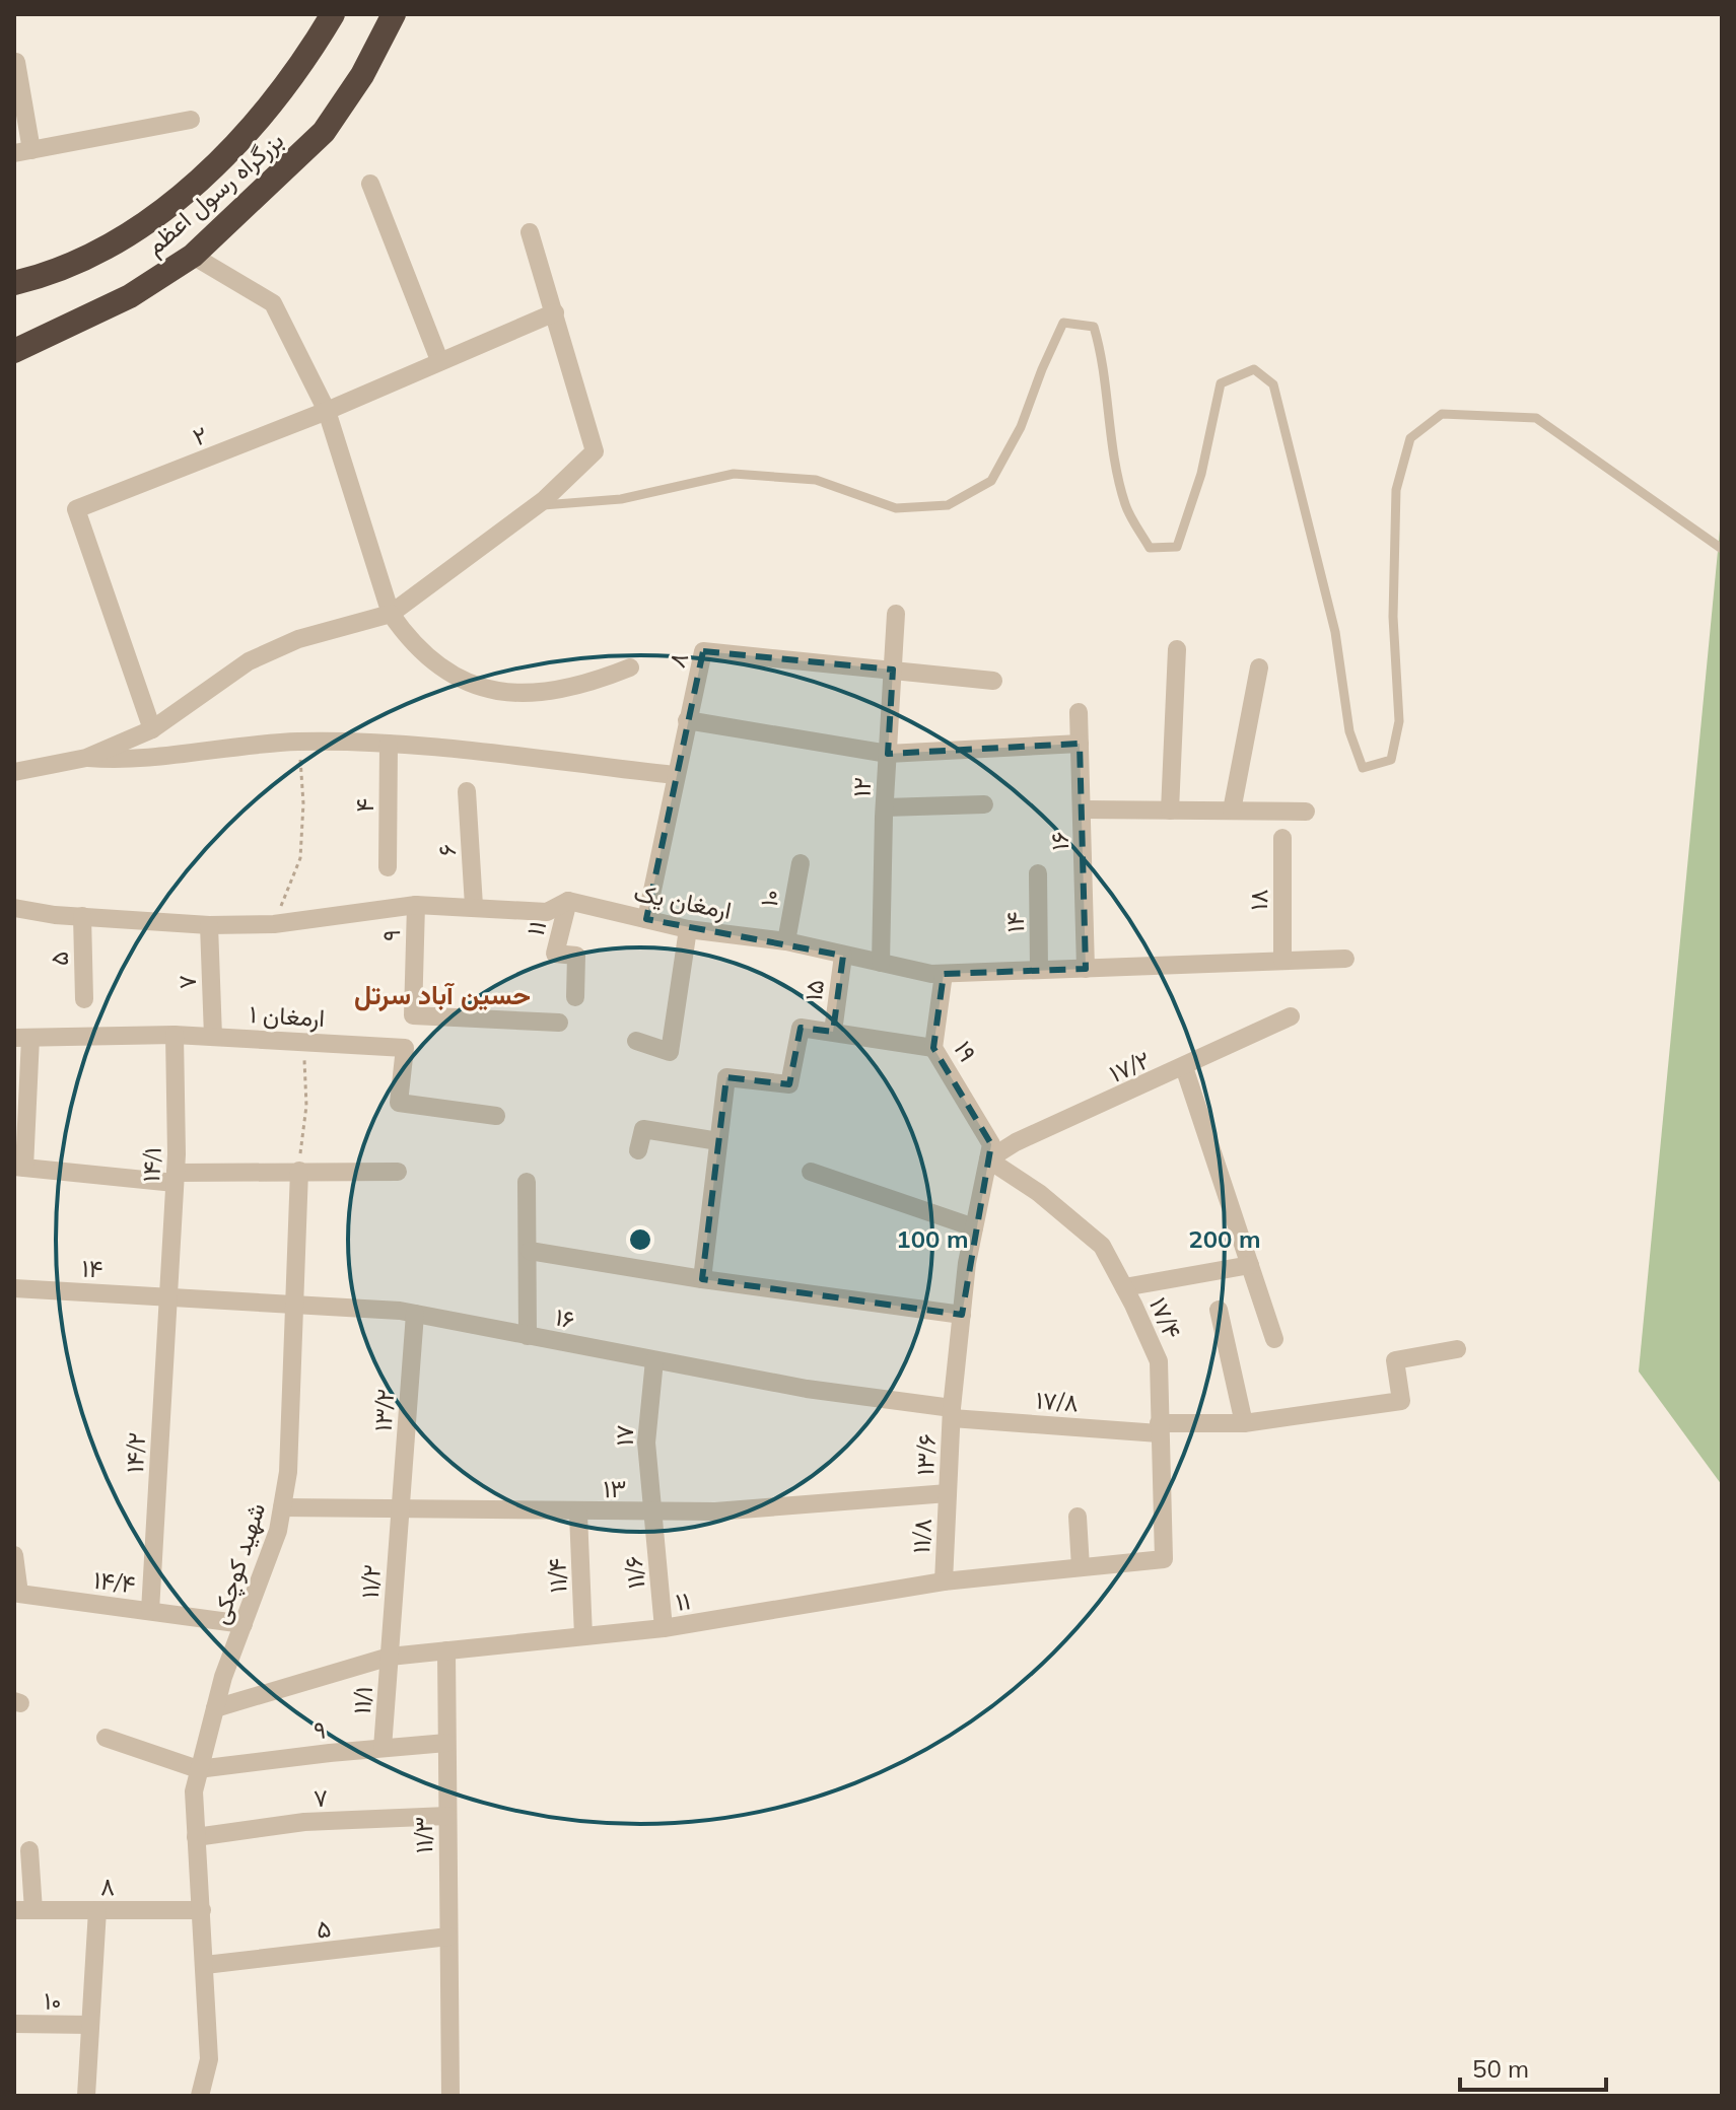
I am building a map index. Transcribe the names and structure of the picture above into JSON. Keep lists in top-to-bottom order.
{
  "streets": {
    "highway": ["بزرگراه رسول اعظم"],
    "street": [
      "۲",
      "۸",
      "۱۲",
      "۴",
      "۱۶",
      "۶",
      "۱۰",
      "۱۸",
      "ارمغان یک",
      "۱۴",
      "۱۱",
      "۹",
      "۵",
      "۷",
      "۱۵",
      "ارمغان ۱",
      "۱۹",
      "۱۷/۲",
      "۱۴/۱",
      "۱۷/۴",
      "۱۷/۸",
      "۱۳/۲",
      "۱۷",
      "۱۴/۲",
      "۱۳/۶",
      "۱۳",
      "۱۱/۸",
      "شهید کوچکی",
      "۱۱/۶",
      "۱۱/۴",
      "۱۴/۴",
      "۱۱/۲",
      "۱۱/۱",
      "۱۱/۳"
    ]
  },
  "crossings": [
    ["۸", "۱۲"],
    ["۸", "ارمغان یک"],
    ["۸", "شهید کوچکی"],
    ["۱۲", "ارمغان یک"],
    ["۱۶", "ارمغان یک"],
    ["۱۶", "۱۴"],
    ["۱۶", "۱۴/۱"],
    ["۱۶", "۱۷/۸"],
    ["۱۶", "۱۳/۲"],
    ["۱۶", "۱۷"],
    ["۱۶", "۱۴/۲"],
    ["۱۶", "۱۳/۶"],
    ["۱۶", "شهید کوچکی"],
    ["۶", "ارمغان یک"],
    ["۱۰", "ارمغان یک"],
    ["۱۸", "ارمغان یک"],
    ["ارمغان یک", "۱۴"],
    ["ارمغان یک", "۱۱"],
    ["ارمغان یک", "۹"],
    ["ارمغان یک", "۵"],
    ["ارمغان یک", "۷"],
    ["ارمغان یک", "۱۵"],
    ["ارمغان یک", "۱۹"],
    ["۱۴", "۱۴/۱"],
    ["۱۴", "۱۴/۲"],
    ["۱۱", "۱۷/۴"],
    ["۱۱", "۱۱/۸"],
    ["۱۱", "شهید کوچکی"],
    ["۱۱", "۱۱/۶"],
    ["۱۱", "۱۱/۴"],
    ["۱۱", "۱۱/۲"],
    ["۱۱", "۱۱/۱"],
    ["۱۱", "۱۱/۳"],
    ["۹", "شهید کوچکی"],
    ["۹", "۱۱/۱"],
    ["۹", "۱۱/۳"],
    ["۵", "شهید کوچکی"],
    ["۵", "۱۱/۳"],
    ["۷", "ارمغان ۱"],
    ["۷", "شهید کوچکی"],
    ["۷", "۱۱/۳"],
    ["ارمغان ۱", "۱۴/۱"],
    ["۱۹", "۱۷/۲"],
    ["۱۹", "۱۷/۴"],
    ["۱۹", "۱۳/۶"],
    ["۱۷/۲", "۱۷/۴"],
    ["۱۷/۲", "۱۳/۶"],
    ["۱۴/۱", "۱۴/۲"],
    ["۱۷/۴", "۱۷/۸"],
    ["۱۷/۴", "۱۳/۶"],
    ["۱۷/۸", "۱۳/۶"],
    ["۱۳/۲", "۱۳"],
    ["۱۳/۲", "۱۱/۲"],
    ["۱۷", "۱۳"],
    ["۱۷", "۱۱/۶"],
    ["۱۴/۲", "۱۴/۴"],
    ["۱۳/۶", "۱۳"],
    ["۱۳/۶", "۱۱/۸"],
    ["۱۳", "۱۱/۸"],
    ["۱۳", "شهید کوچکی"],
    ["۱۳", "۱۱/۶"],
    ["۱۳", "۱۱/۴"],
    ["۱۳", "۱۱/۲"],
    ["شهید کوچکی", "۱۴/۴"],
    ["۱۱/۲", "۱۱/۱"]
  ],
  "districts": ["حسین آباد سرتل"],
  "scale_bar": "50 m",
  "rings": ["100 m", "200 m"]
}
